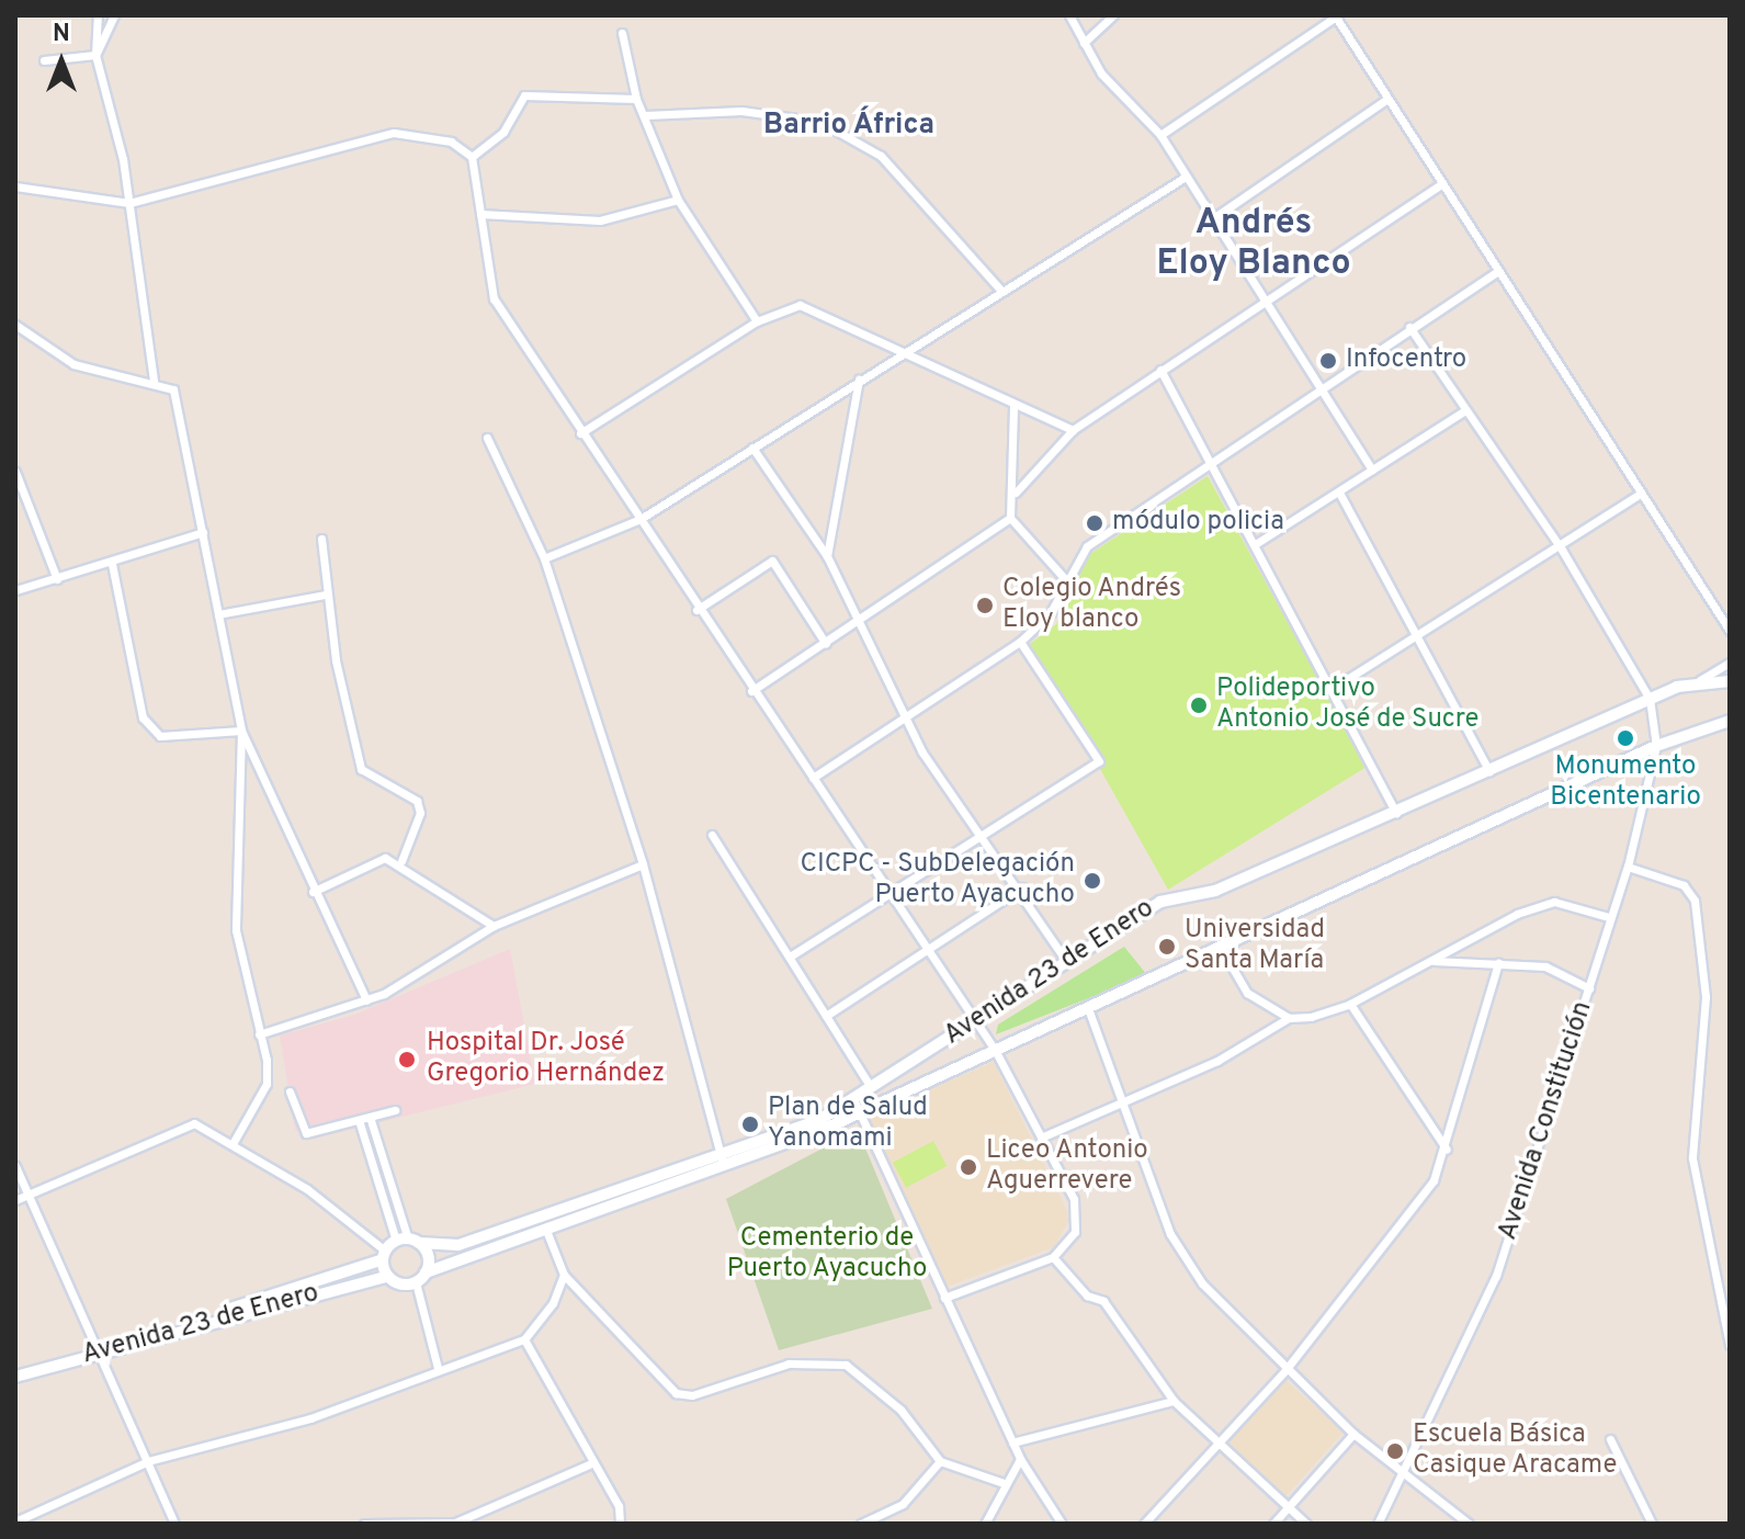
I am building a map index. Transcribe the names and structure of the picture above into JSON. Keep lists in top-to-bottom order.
{
  "streets": {
    "main road": ["Avenida 23 de Enero"],
    "street": ["Avenida Constitución"]
  },
  "crossings": [
    ["Avenida 23 de Enero", "Avenida Constitución"]
  ],
  "districts": ["Barrio África", "Andrés Eloy Blanco"],
  "parks": ["Cementerio de Puerto Ayacucho"],
  "places": [
    "Infocentro",
    "módulo policia",
    "Colegio Andrés Eloy blanco",
    "Polideportivo Antonio José de Sucre",
    "Monumento Bicentenario",
    "CICPC - SubDelegación Puerto Ayacucho",
    "Universidad Santa María",
    "Hospital Dr. José Gregorio Hernández",
    "Plan de Salud Yanomami",
    "Liceo Antonio Aguerrevere",
    "Escuela Básica Casique Aracame"
  ],
  "north": "top"
}
